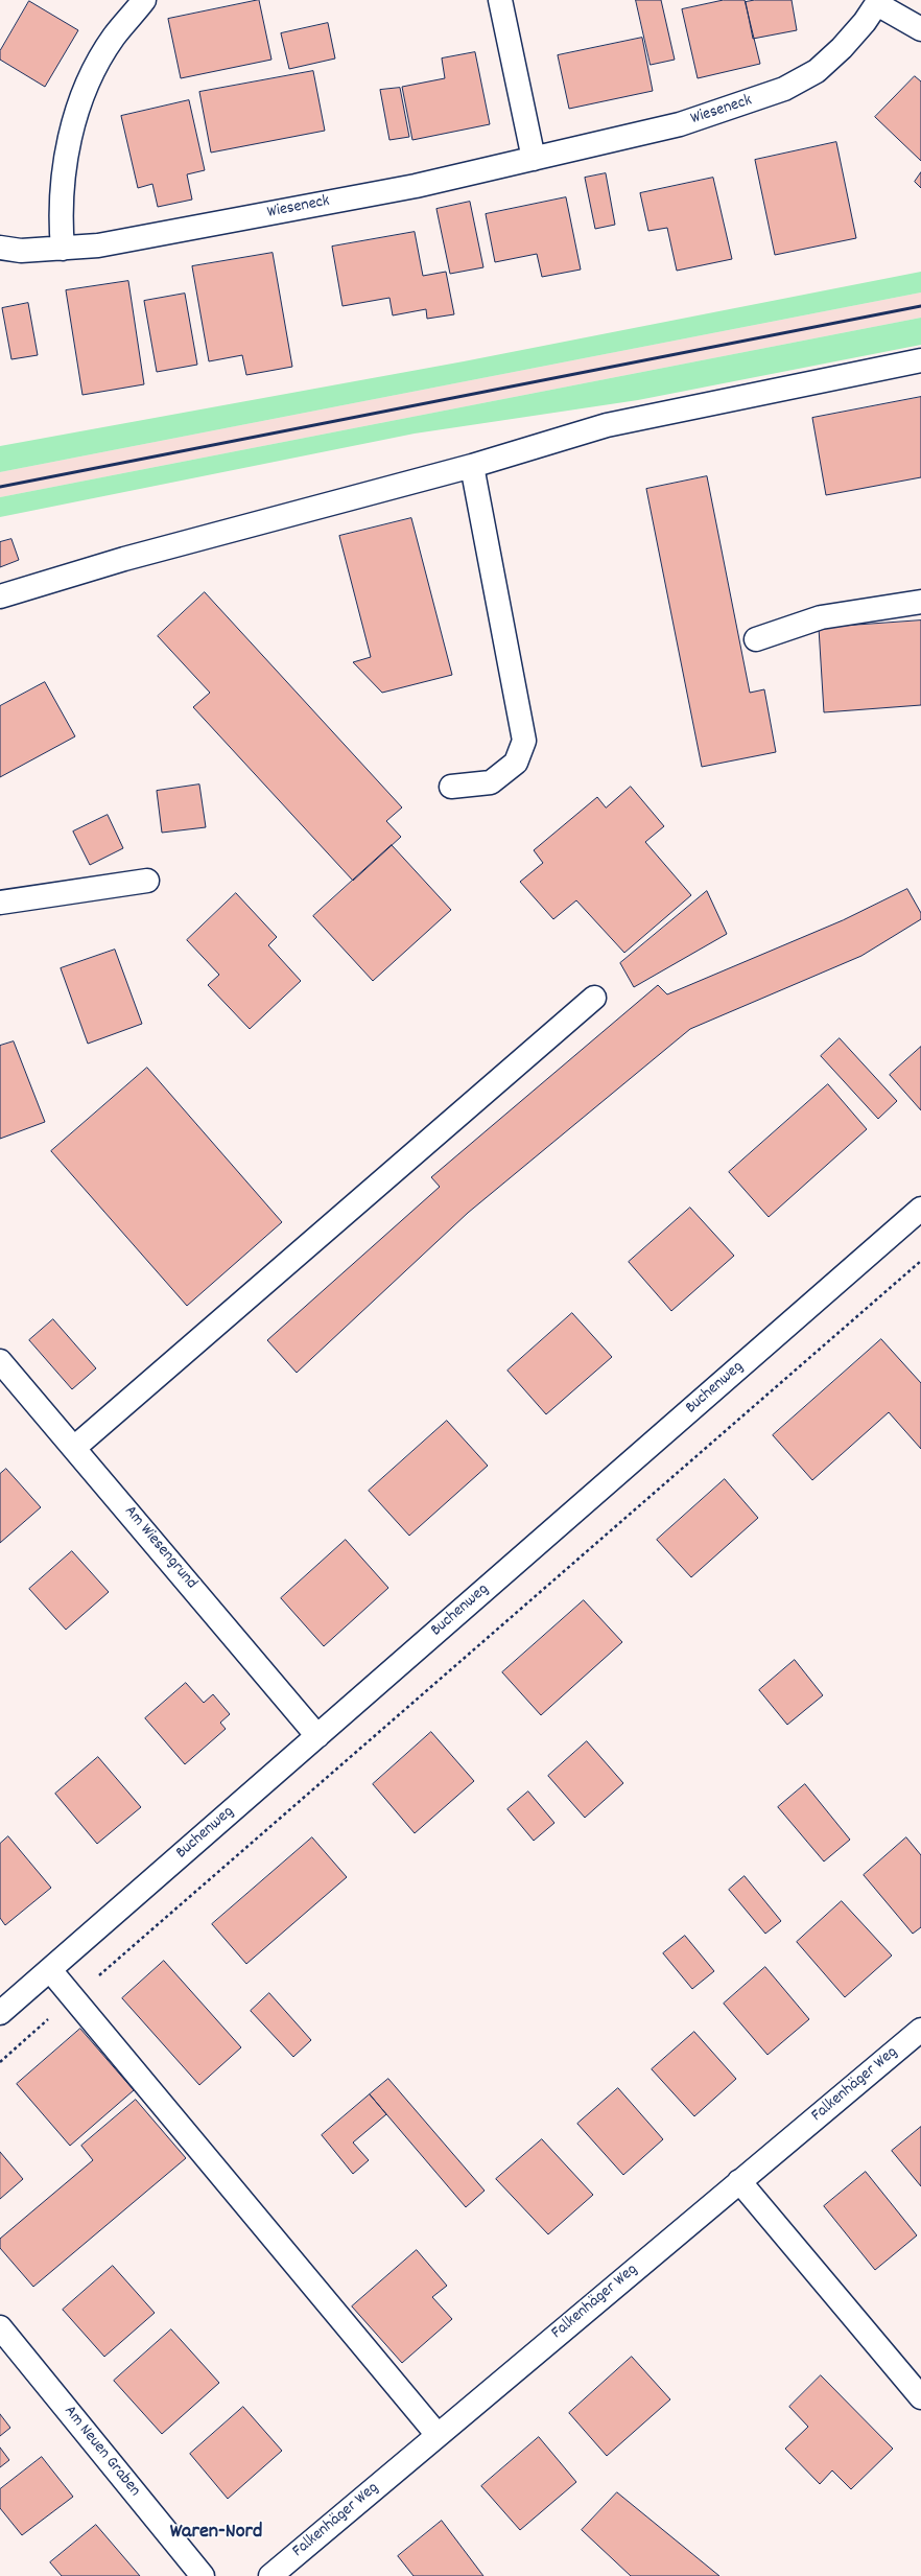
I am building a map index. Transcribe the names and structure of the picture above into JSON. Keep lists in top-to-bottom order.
{
  "streets": {
    "street": [
      "Wieseneck",
      "Buchenweg",
      "Am Wiesengrund",
      "Falkenhäger Weg",
      "Am Neuen Graben"
    ]
  },
  "crossings": [
    ["Buchenweg", "Am Wiesengrund"]
  ],
  "districts": ["Waren-Nord"]
}
